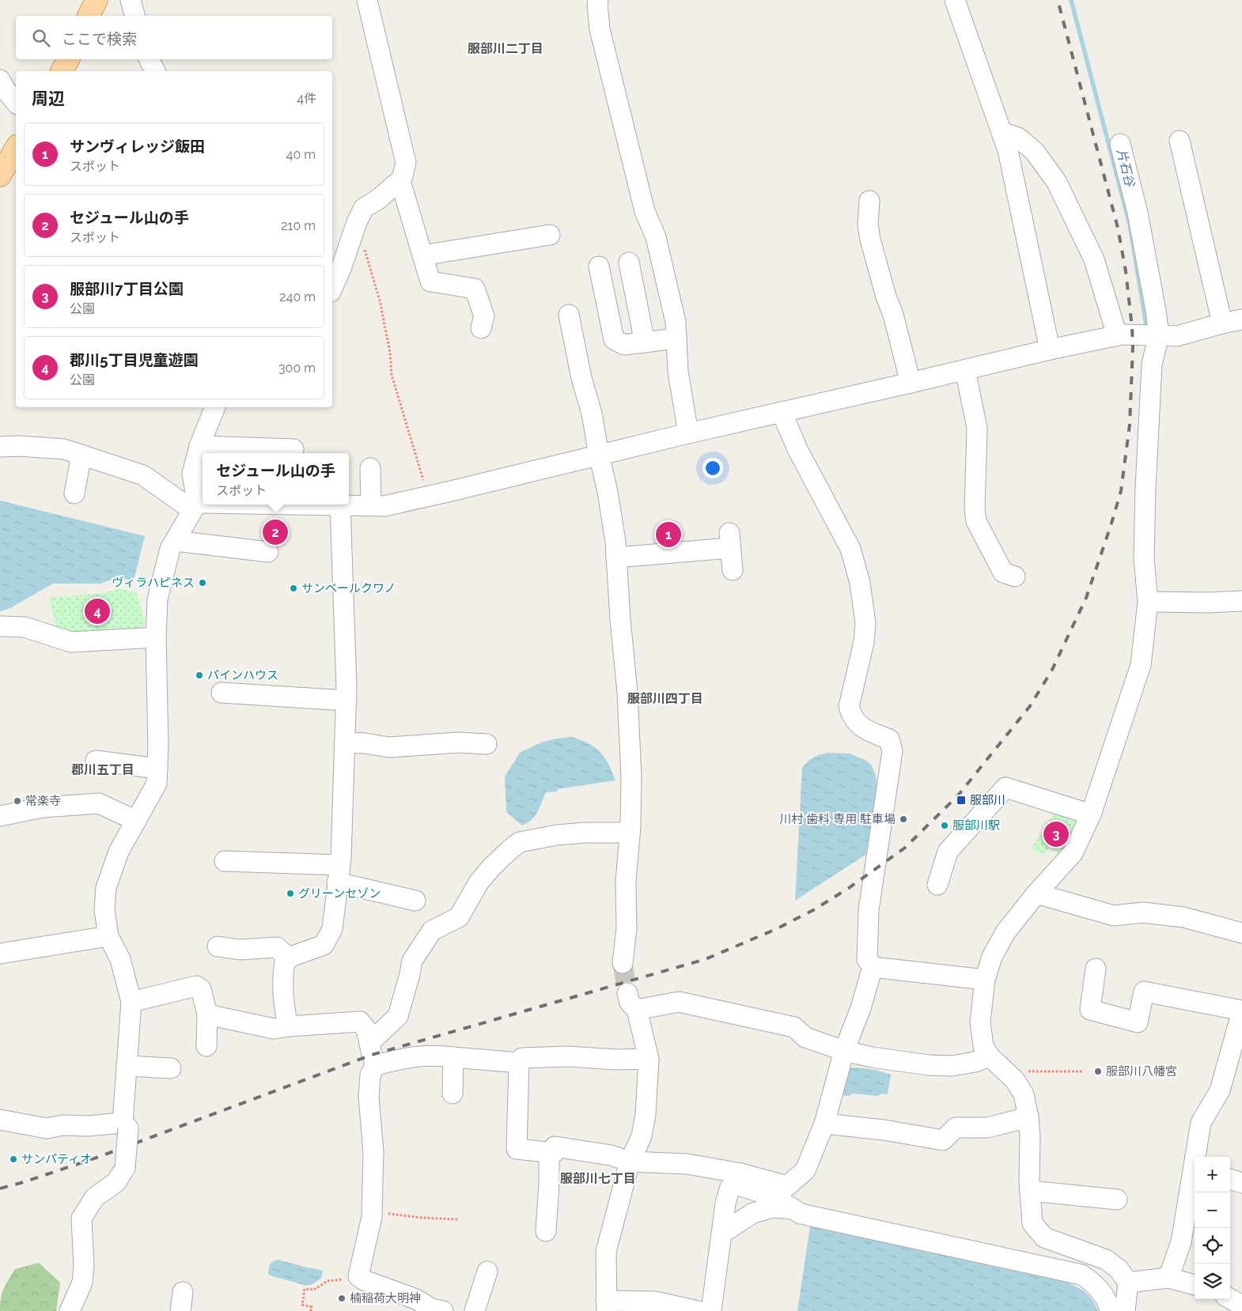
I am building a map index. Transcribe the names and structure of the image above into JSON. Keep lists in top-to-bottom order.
{
  "districts": [
    "服部川二丁目",
    "服部川四丁目",
    "郡川五丁目",
    "服部川七丁目"
  ],
  "water": ["片石谷"],
  "places": {
    "other": [
      "ヴィラハピネス",
      "サンベールクワノ",
      "パインハウス",
      "常楽寺",
      "川村 歯科 専用 駐車場",
      "服部川駅",
      "グリーンセゾン",
      "服部川八幡宮",
      "サンパティオ",
      "楠稲荷大明神"
    ],
    "transit": ["服部川"]
  },
  "page": {
    "search": "ここで検索",
    "heading": ["周辺", "4件"],
    "list": [
      {
        "mark": "1",
        "name": "サンヴィレッジ飯田",
        "note": "スポット",
        "value": "40 m"
      },
      {
        "mark": "2",
        "name": "セジュール山の手",
        "note": "スポット",
        "value": "210 m"
      },
      {
        "mark": "3",
        "name": "服部川7丁目公園",
        "note": "公園",
        "value": "240 m"
      },
      {
        "mark": "4",
        "name": "郡川5丁目児童遊園",
        "note": "公園",
        "value": "300 m"
      }
    ],
    "popup": ["セジュール山の手", "スポット"],
    "pins": [
      "2",
      "1",
      "4",
      "3"
    ],
    "map_buttons": ["+", "−"]
  }
}
